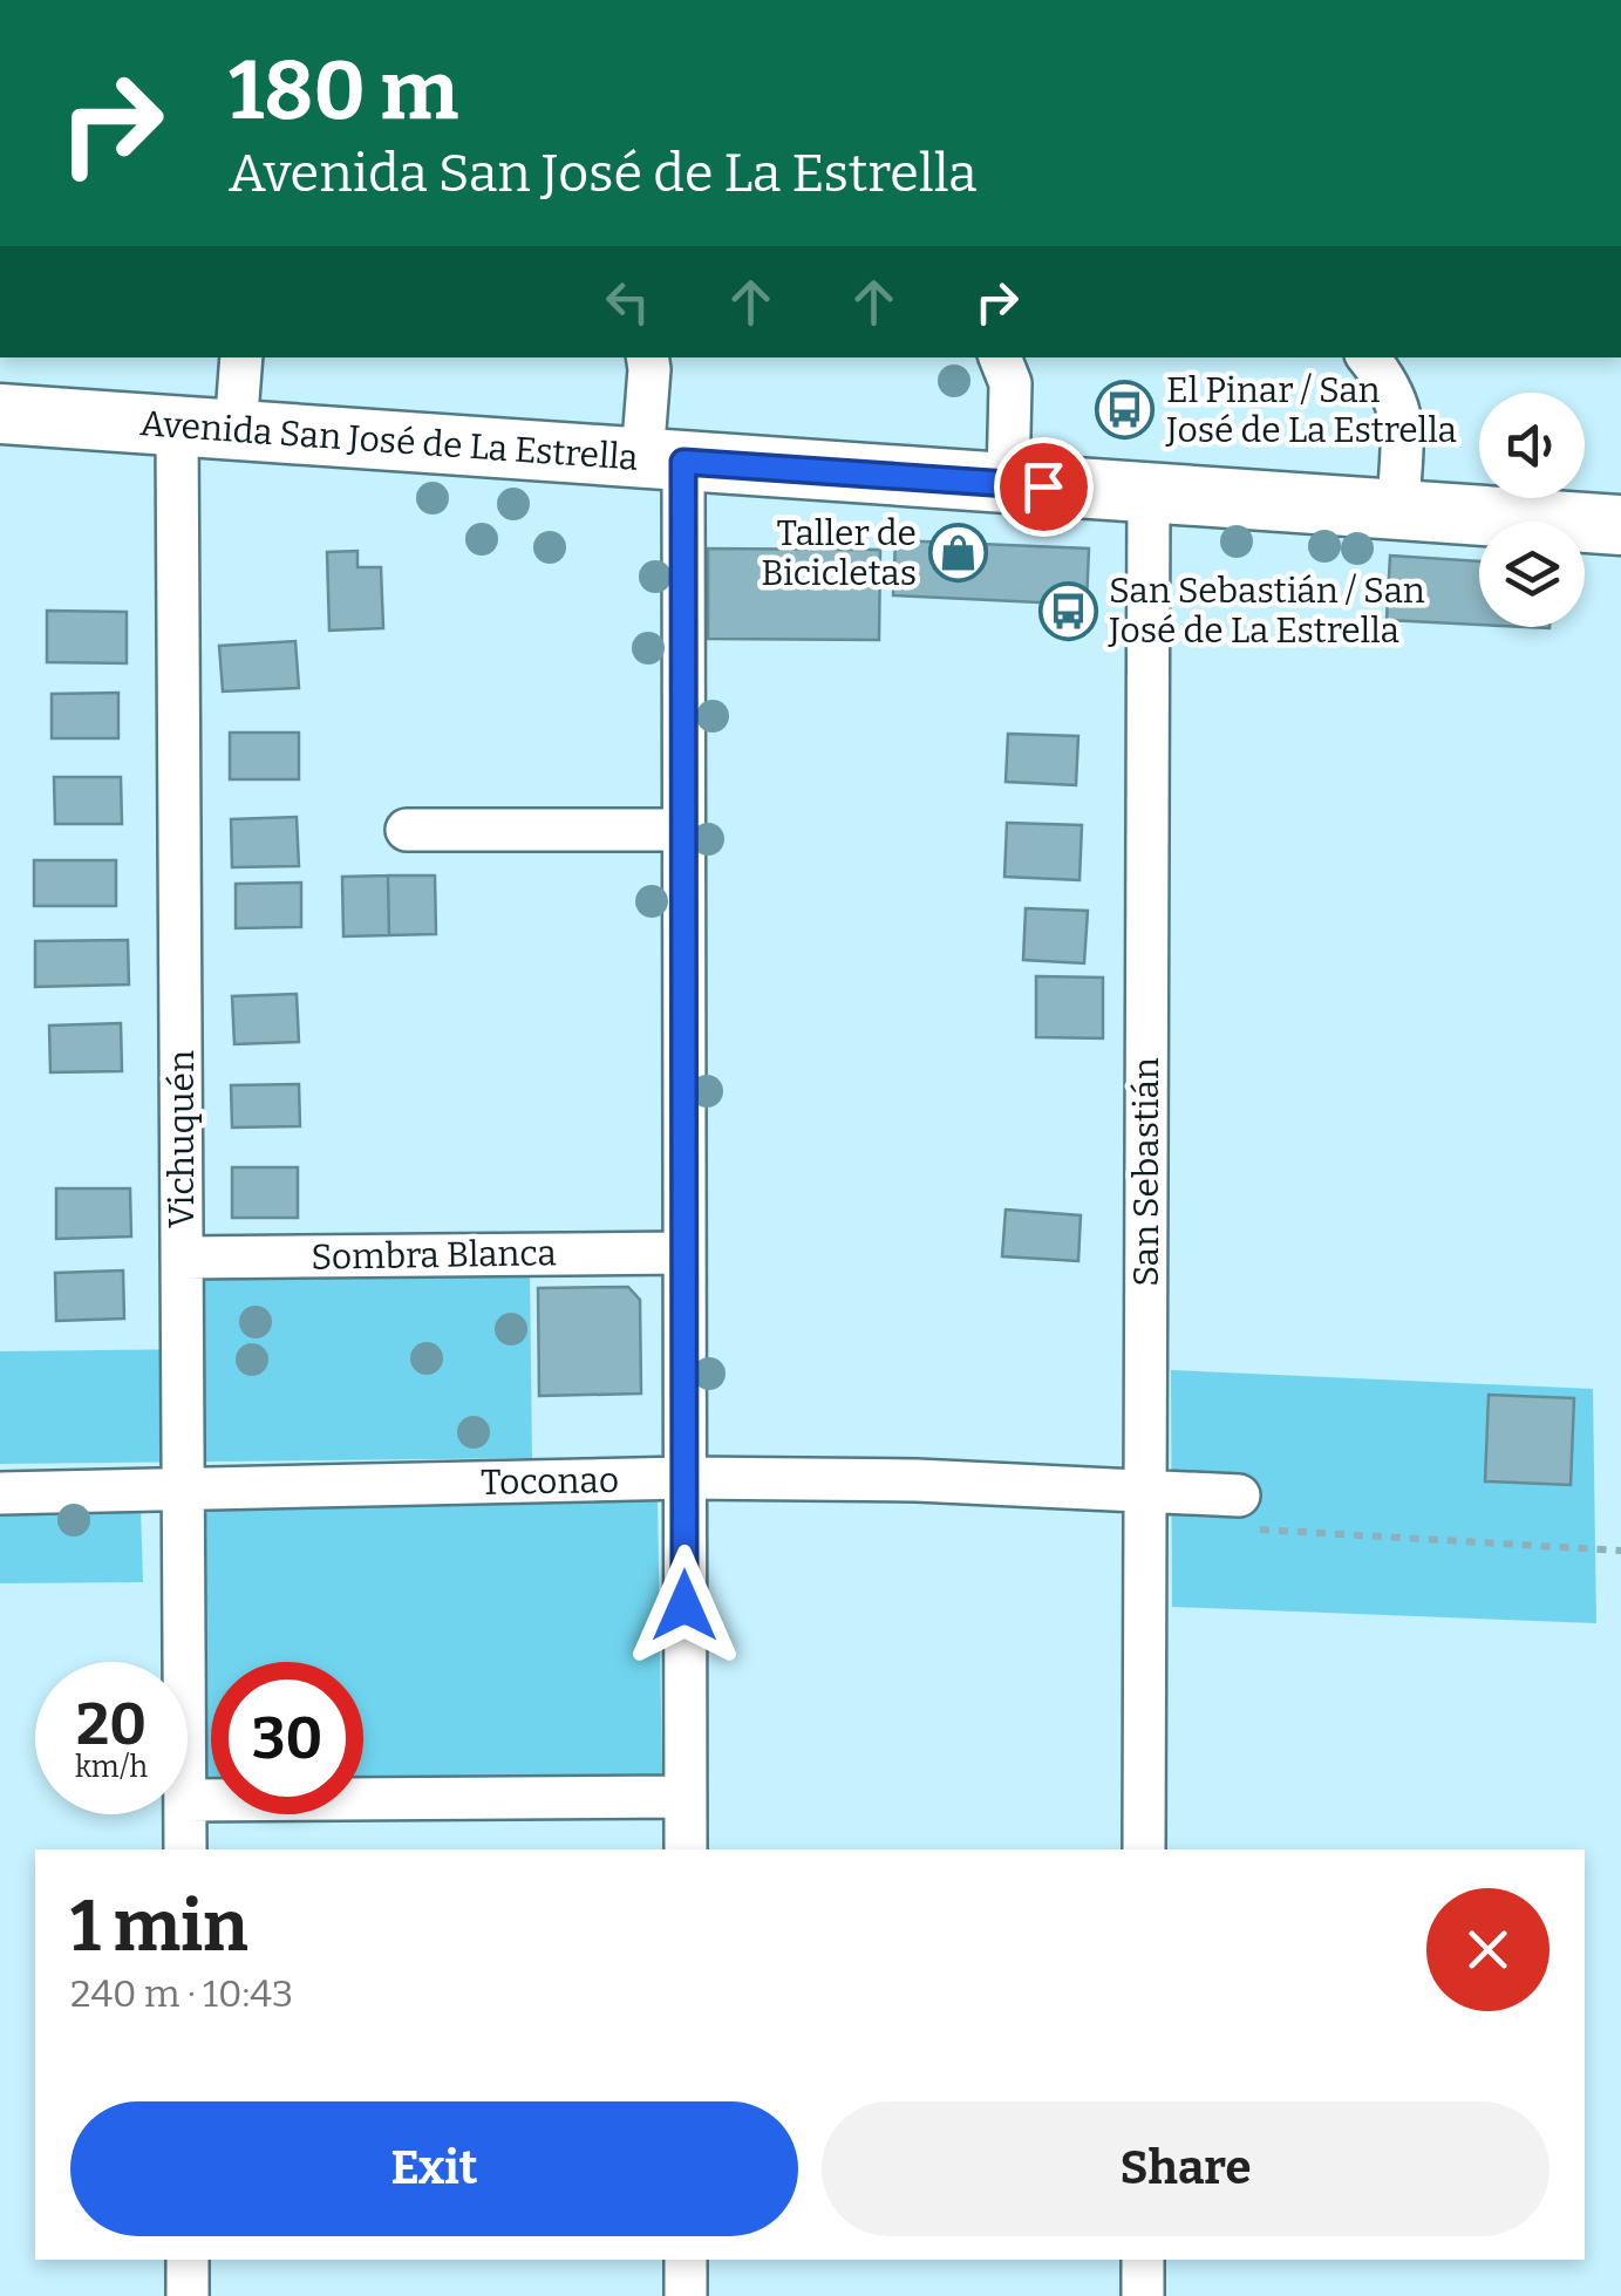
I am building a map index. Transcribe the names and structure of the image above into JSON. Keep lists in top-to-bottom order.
{
  "streets": {
    "main road": ["Avenida San José de La Estrella"],
    "street": [
      "Vichuquén",
      "San Sebastián",
      "Sombra Blanca",
      "Toconao"
    ]
  },
  "crossings": [
    ["Avenida San José de La Estrella", "Vichuquén"],
    ["Avenida San José de La Estrella", "San Sebastián"],
    ["Vichuquén", "Sombra Blanca"],
    ["Vichuquén", "Toconao"],
    ["San Sebastián", "Toconao"]
  ],
  "places": {
    "bus stop": ["El Pinar / San José de La Estrella", "San Sebastián / San José de La Estrella"],
    "shop": ["Taller de Bicicletas"]
  },
  "page": {
    "turn": ["180 m", "Avenida San José de La Estrella"],
    "speed": "20 km/h",
    "limit": "30",
    "heading": ["1 min", "240 m · 10:43"],
    "buttons": ["Exit", "Share"]
  }
}
